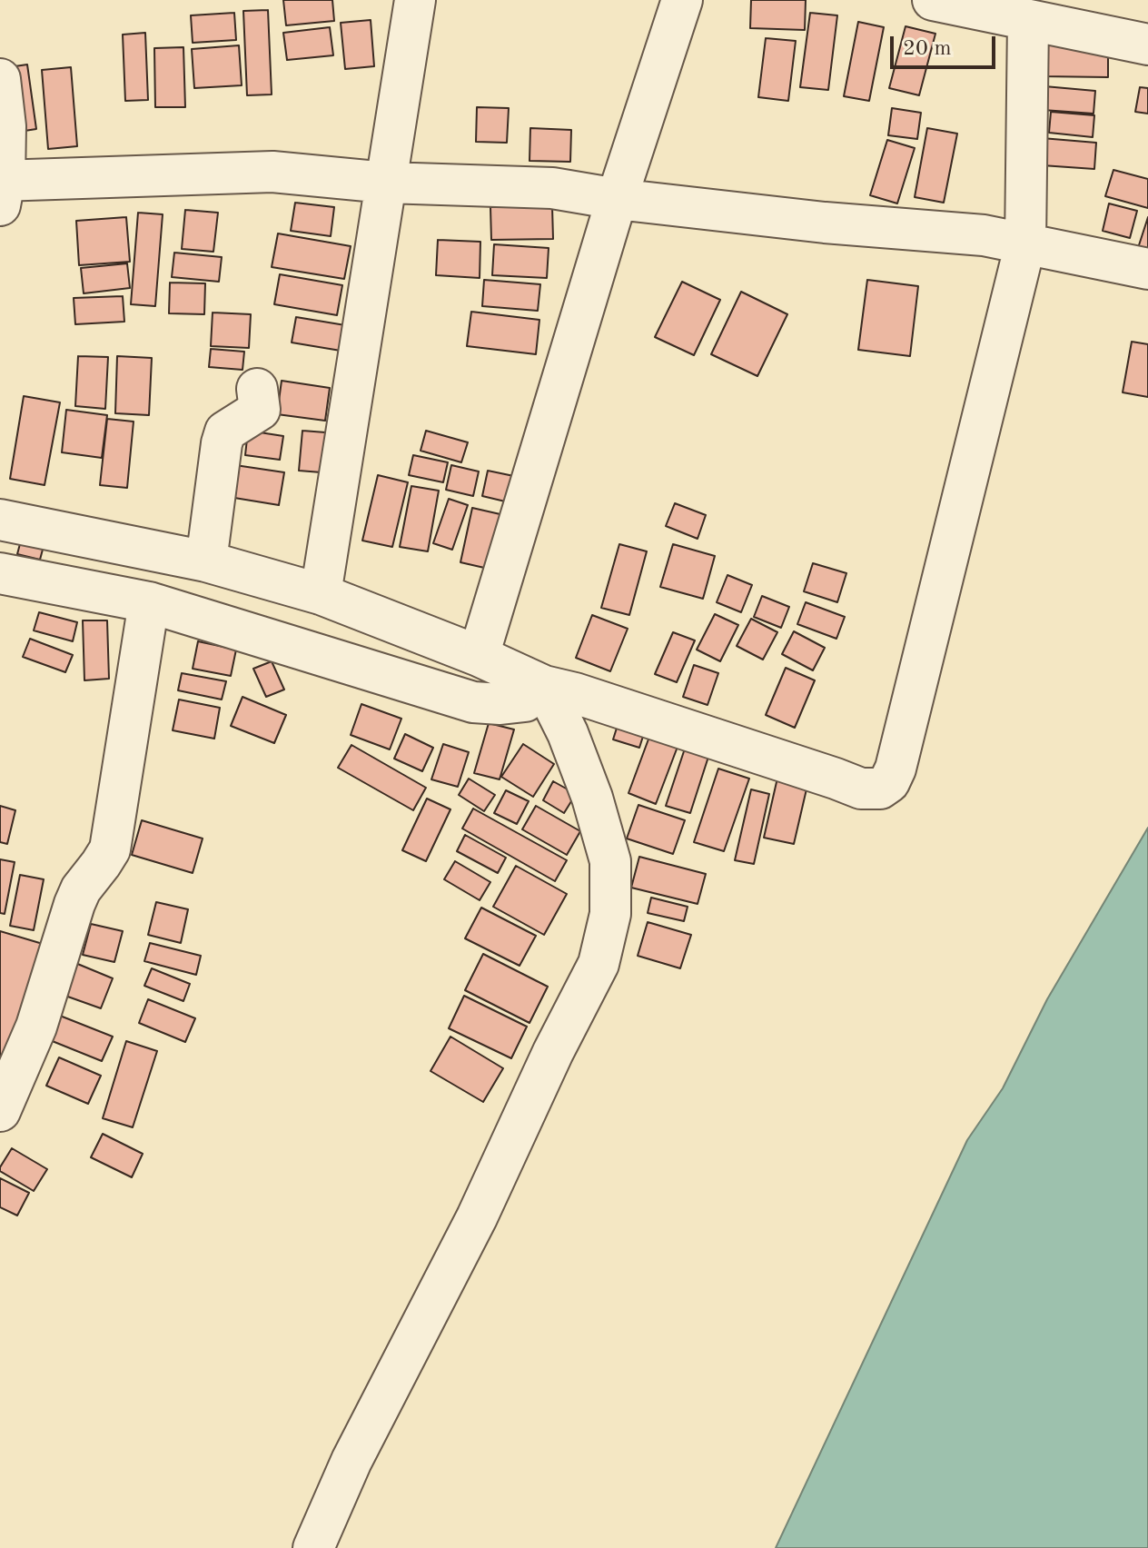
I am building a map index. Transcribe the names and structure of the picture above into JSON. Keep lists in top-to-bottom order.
{
  "scale_bar": "20 m"
}
